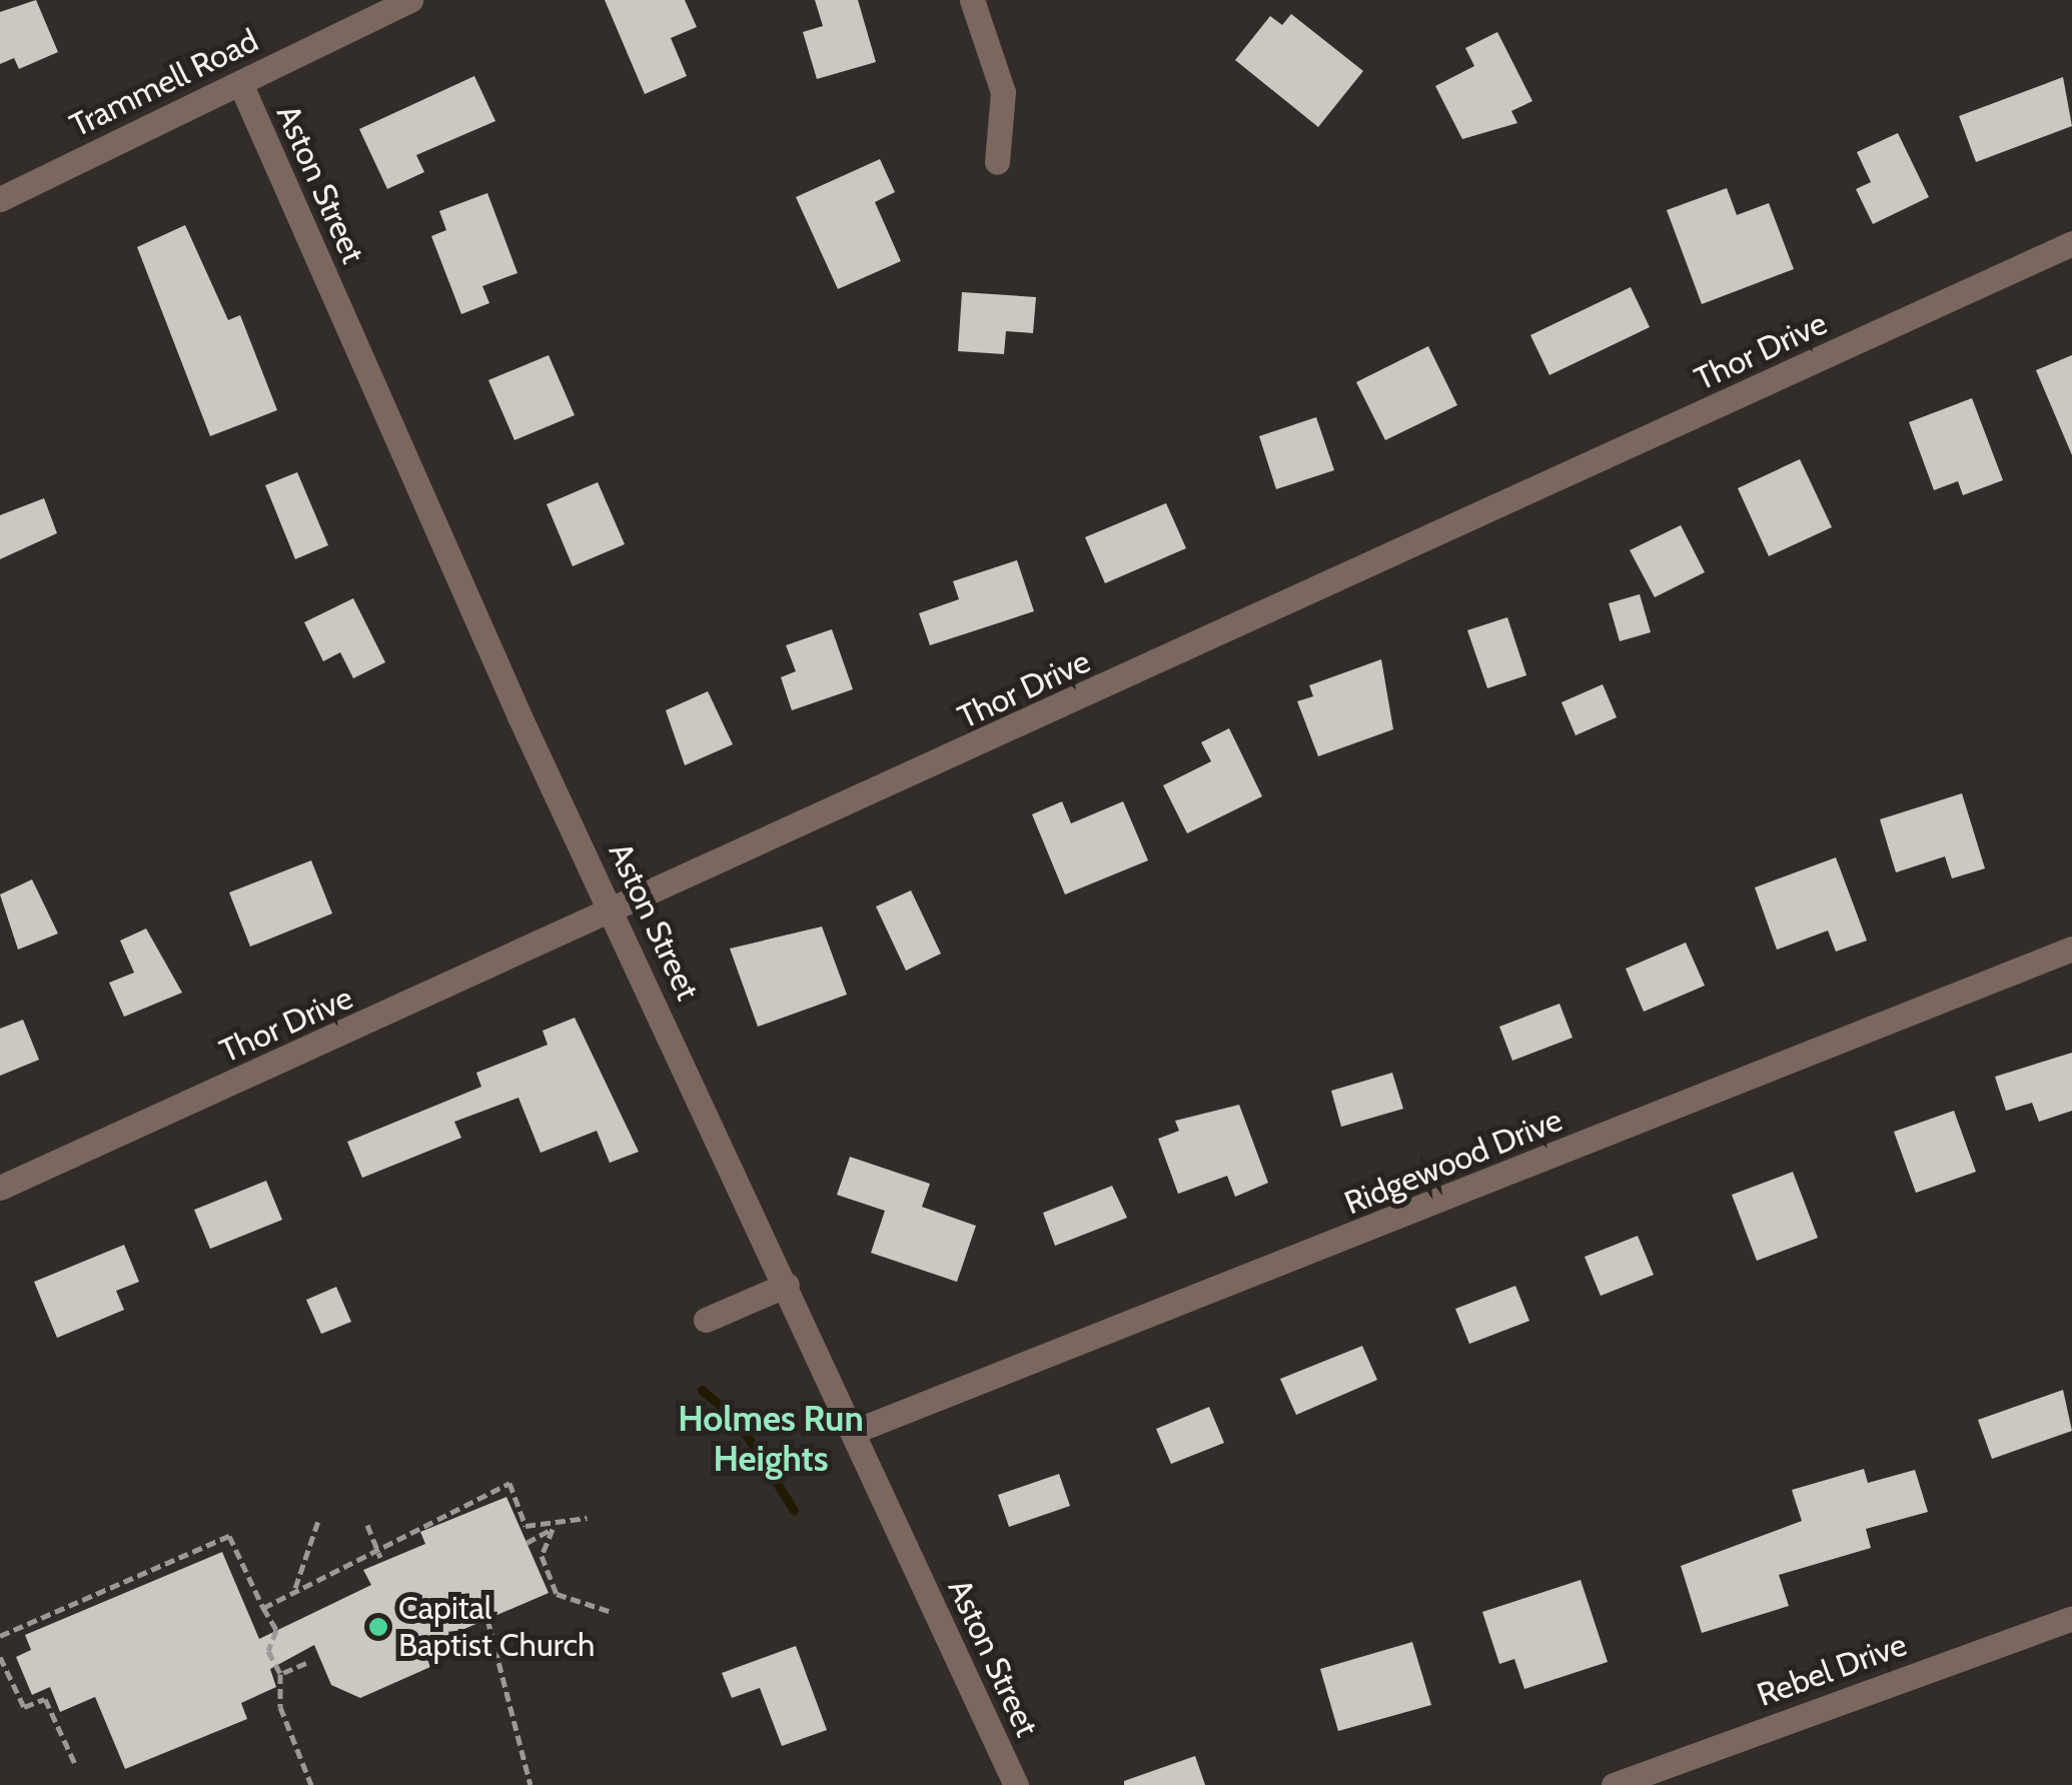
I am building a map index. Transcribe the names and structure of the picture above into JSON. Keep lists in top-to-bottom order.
{
  "streets": {
    "street": [
      "Trammell Road",
      "Aston Street",
      "Thor Drive",
      "Ridgewood Drive",
      "Rebel Drive"
    ]
  },
  "crossings": [
    ["Trammell Road", "Aston Street"],
    ["Aston Street", "Thor Drive"],
    ["Aston Street", "Ridgewood Drive"]
  ],
  "districts": ["Holmes Run Heights"],
  "places": ["Capital Baptist Church"]
}
